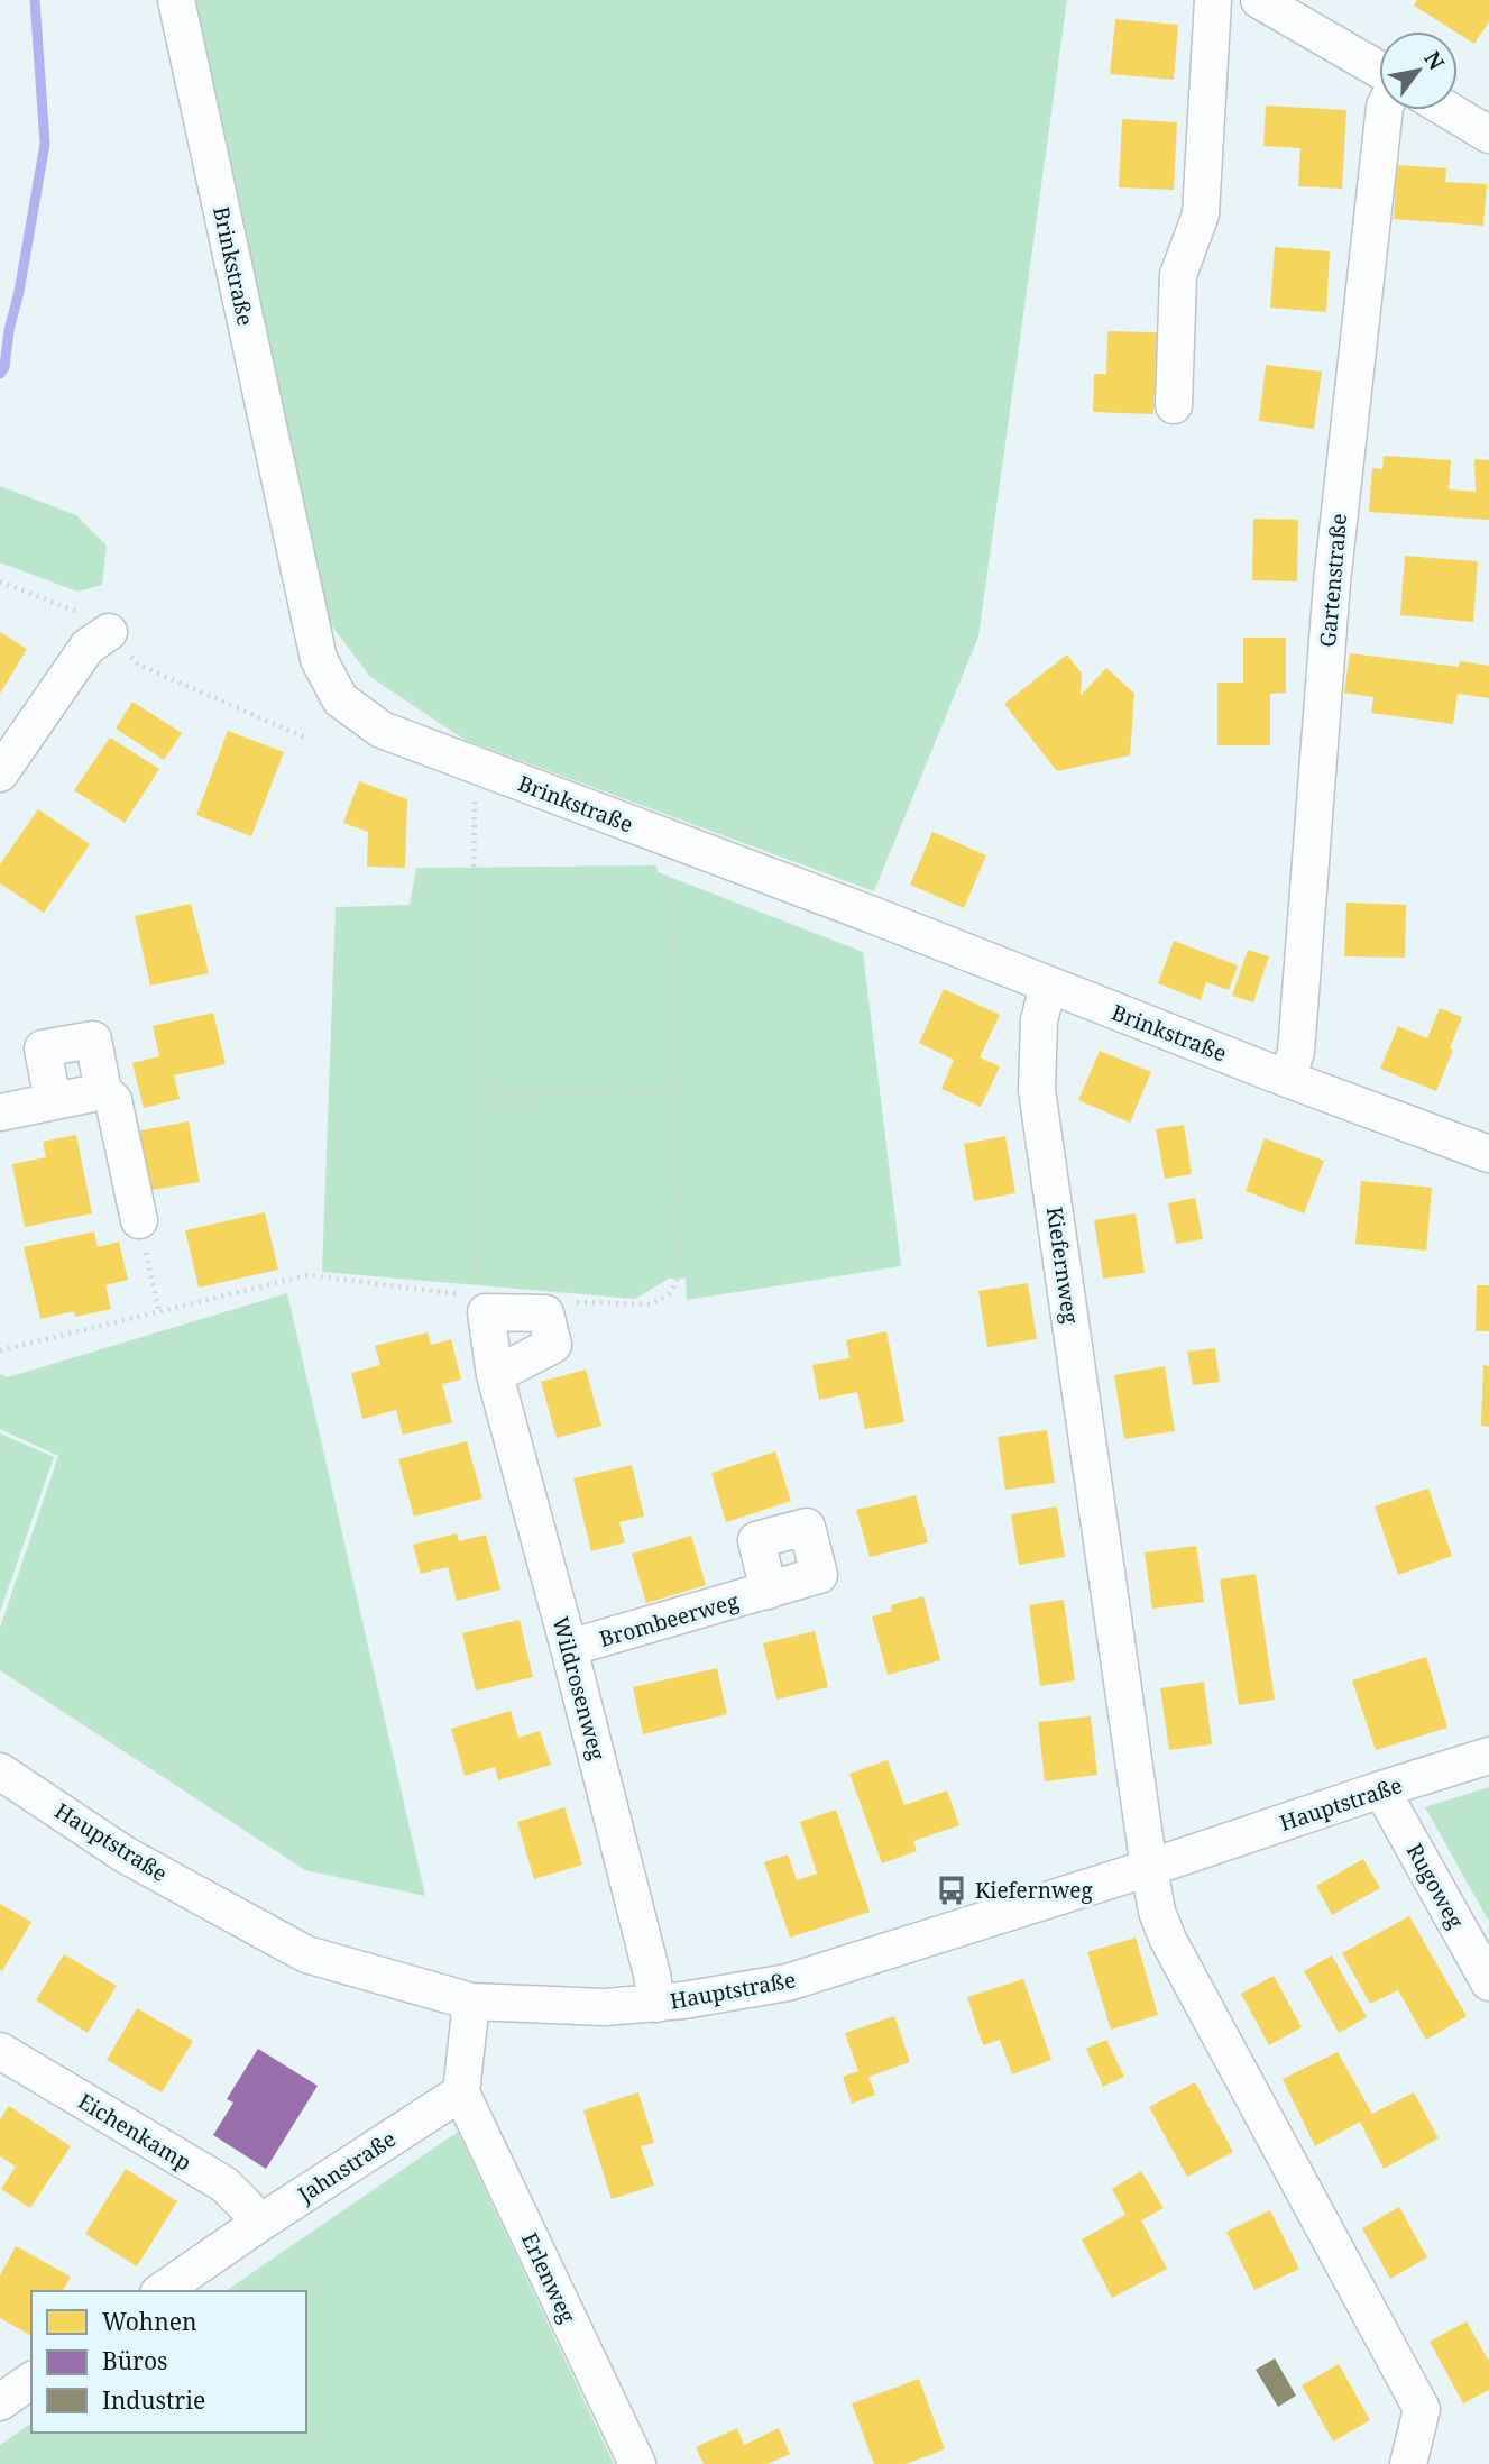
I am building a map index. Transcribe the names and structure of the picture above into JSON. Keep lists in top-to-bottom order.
{
  "streets": {
    "street": [
      "Brinkstraße",
      "Gartenstraße",
      "Kiefernweg",
      "Brombeerweg",
      "Wildrosenweg",
      "Hauptstraße",
      "Rugoweg",
      "Eichenkamp",
      "Jahnstraße",
      "Erlenweg"
    ]
  },
  "crossings": [
    ["Brinkstraße", "Gartenstraße"],
    ["Brinkstraße", "Kiefernweg"],
    ["Kiefernweg", "Hauptstraße"],
    ["Brombeerweg", "Wildrosenweg"],
    ["Wildrosenweg", "Hauptstraße"],
    ["Hauptstraße", "Rugoweg"],
    ["Eichenkamp", "Jahnstraße"],
    ["Jahnstraße", "Erlenweg"]
  ],
  "places": {
    "bus stop": ["Kiefernweg"]
  },
  "legend": ["Wohnen", "Büros", "Industrie"],
  "north": "top right"
}
